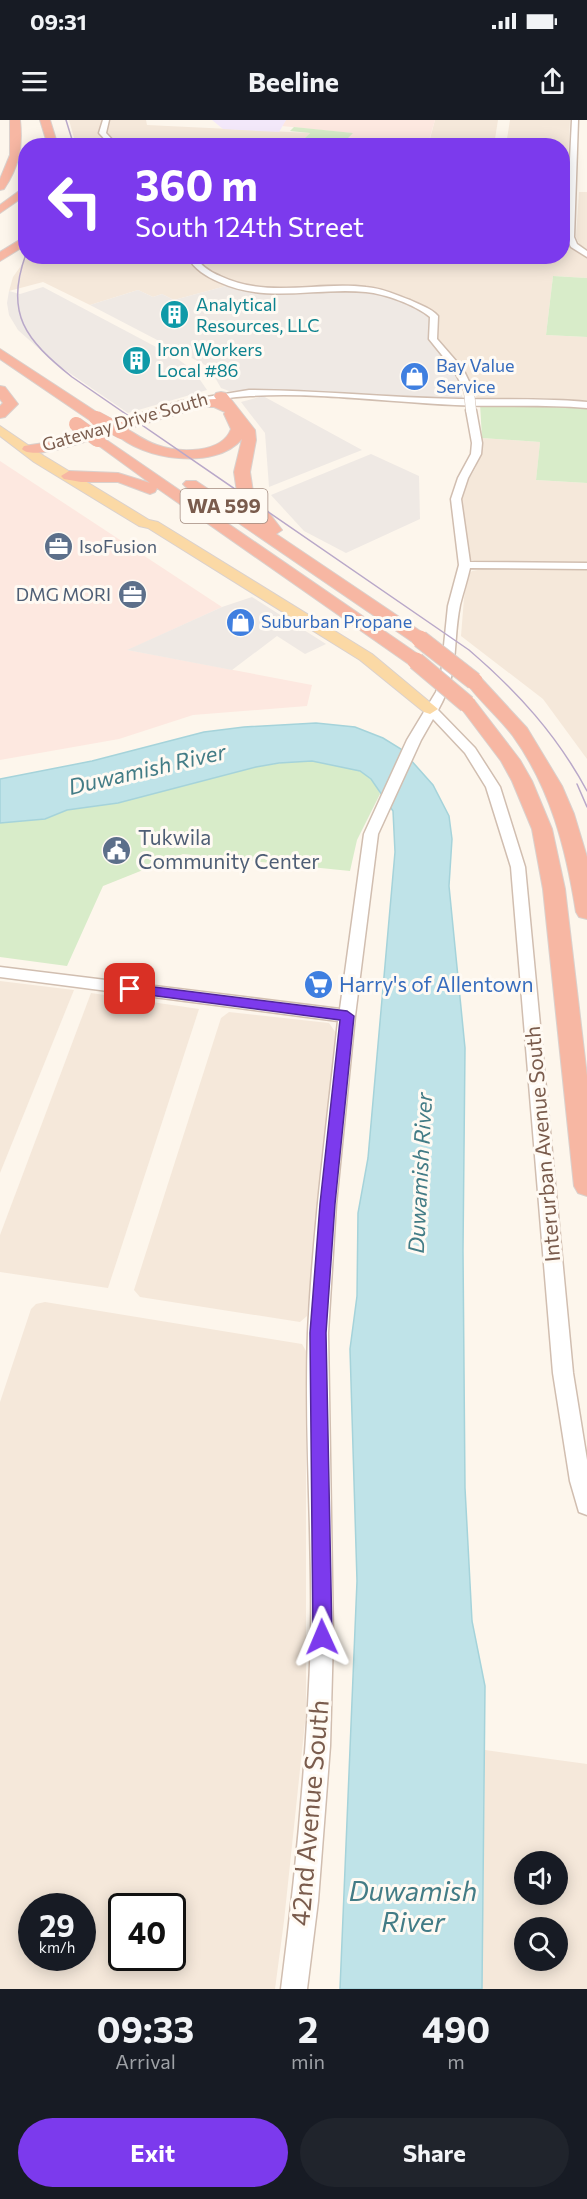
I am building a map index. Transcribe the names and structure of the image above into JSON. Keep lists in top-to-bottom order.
{
  "streets": {
    "highway": ["WA 599"],
    "main road": ["Interurban Avenue South"],
    "street": ["42nd Avenue South"]
  },
  "water": ["Duwamish River"],
  "places": {
    "building": ["Analytical Resources, LLC", "Iron Workers Local #86"],
    "shop": ["Bay Value Service", "Suburban Propane"],
    "office": ["IsoFusion", "DMG MORI"],
    "public building": ["Tukwila Community Center"],
    "supermarket": ["Harry's of Allentown"]
  },
  "page": {
    "status": "09:31",
    "header": "Beeline",
    "turn": ["360 m", "South 124th Street"],
    "speed": "29 km/h",
    "limit": "40",
    "eta": [
      "09:33",
      "Arrival",
      "2",
      "min",
      "490",
      "m"
    ],
    "buttons": ["Exit", "Share"]
  }
}
